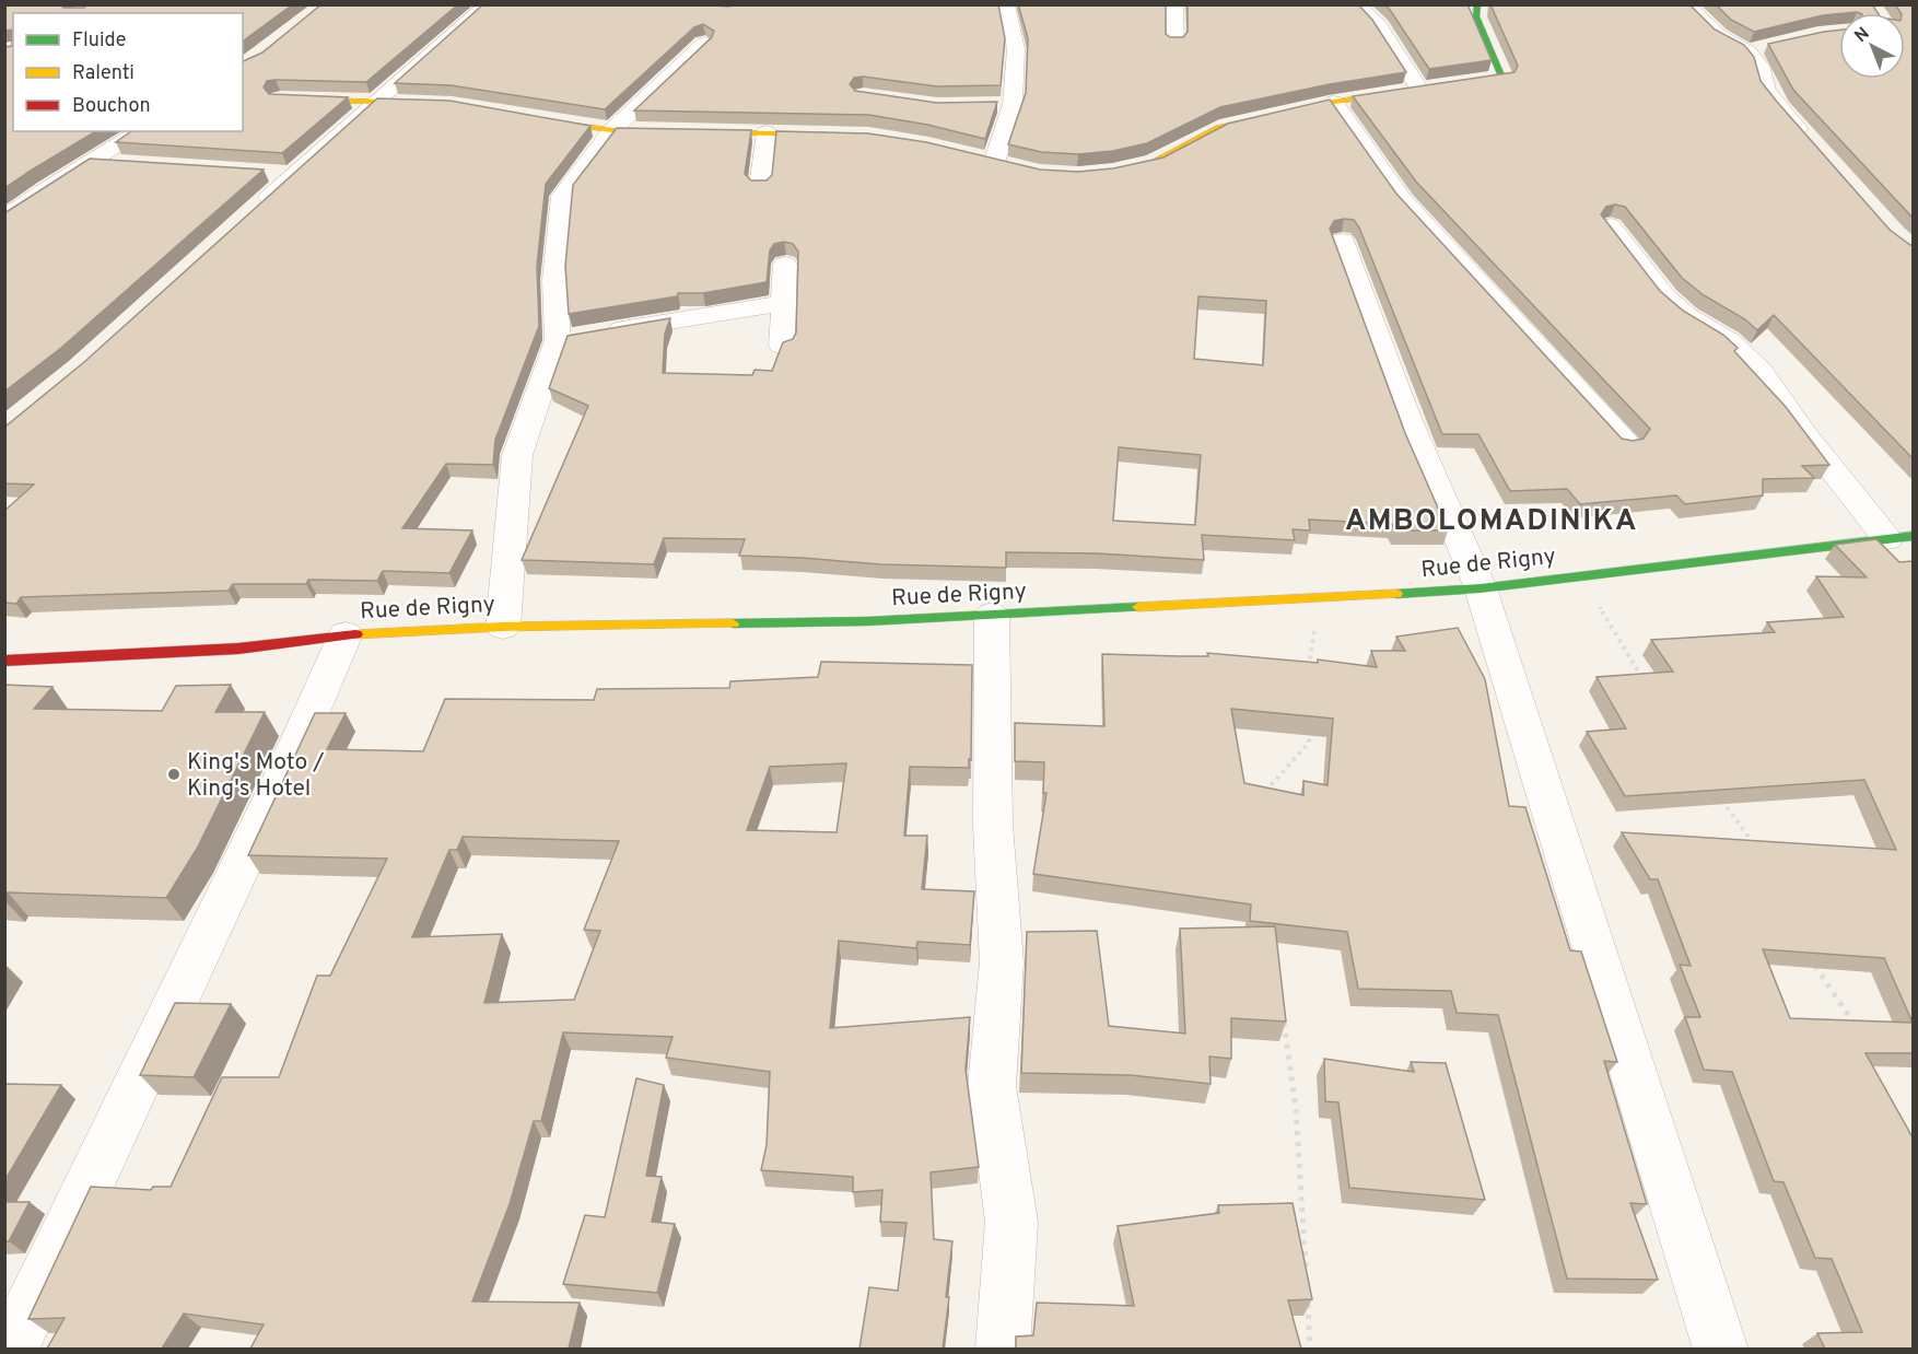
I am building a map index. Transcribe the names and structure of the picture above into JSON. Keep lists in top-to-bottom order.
{
  "streets": {
    "street": ["Rue de Rigny"]
  },
  "districts": ["AMBOLOMADINIKA"],
  "places": ["King's Moto / King's Hotel"],
  "legend": ["Fluide", "Ralenti", "Bouchon"],
  "north": "top left"
}
